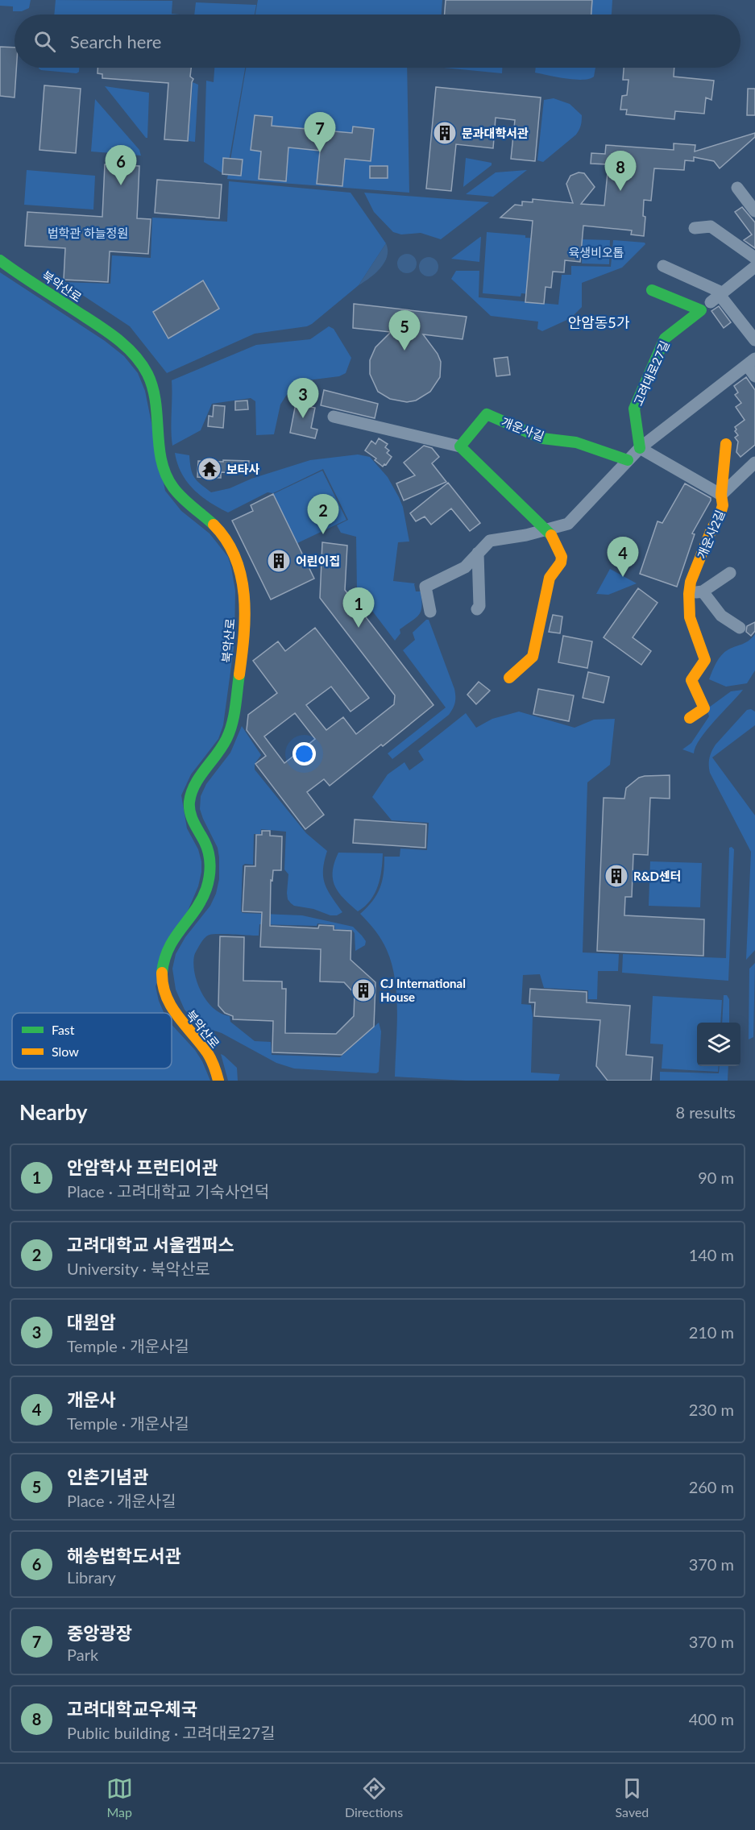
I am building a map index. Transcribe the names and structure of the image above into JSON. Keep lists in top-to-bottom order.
{
  "streets": {
    "street": [
      "북악산로",
      "고려대로27길",
      "개운사길",
      "개운사2길"
    ]
  },
  "districts": ["안암동5가"],
  "parks": ["법학관 하늘정원", "육생비오톱"],
  "places": {
    "building": [
      "문과대학서관",
      "어린이집",
      "R&D센터",
      "CJ International House"
    ],
    "temple": ["보타사"]
  },
  "legend": ["Fast", "Slow"],
  "page": {
    "search": "Search here",
    "pins": [
      "7",
      "6",
      "8",
      "5",
      "3",
      "2",
      "4",
      "1"
    ],
    "heading": ["Nearby", "8 results"],
    "list": [
      {
        "mark": "1",
        "name": "안암학사 프런티어관",
        "note": "Place · 고려대학교 기숙사언덕",
        "value": "90 m"
      },
      {
        "mark": "2",
        "name": "고려대학교 서울캠퍼스",
        "note": "University · 북악산로",
        "value": "140 m"
      },
      {
        "mark": "3",
        "name": "대원암",
        "note": "Temple · 개운사길",
        "value": "210 m"
      },
      {
        "mark": "4",
        "name": "개운사",
        "note": "Temple · 개운사길",
        "value": "230 m"
      },
      {
        "mark": "5",
        "name": "인촌기념관",
        "note": "Place · 개운사길",
        "value": "260 m"
      },
      {
        "mark": "6",
        "name": "해송법학도서관",
        "note": "Library",
        "value": "370 m"
      },
      {
        "mark": "7",
        "name": "중앙광장",
        "note": "Park",
        "value": "370 m"
      },
      {
        "mark": "8",
        "name": "고려대학교우체국",
        "note": "Public building · 고려대로27길",
        "value": "400 m"
      }
    ],
    "nav": ["Map", "Directions", "Saved"]
  }
}
